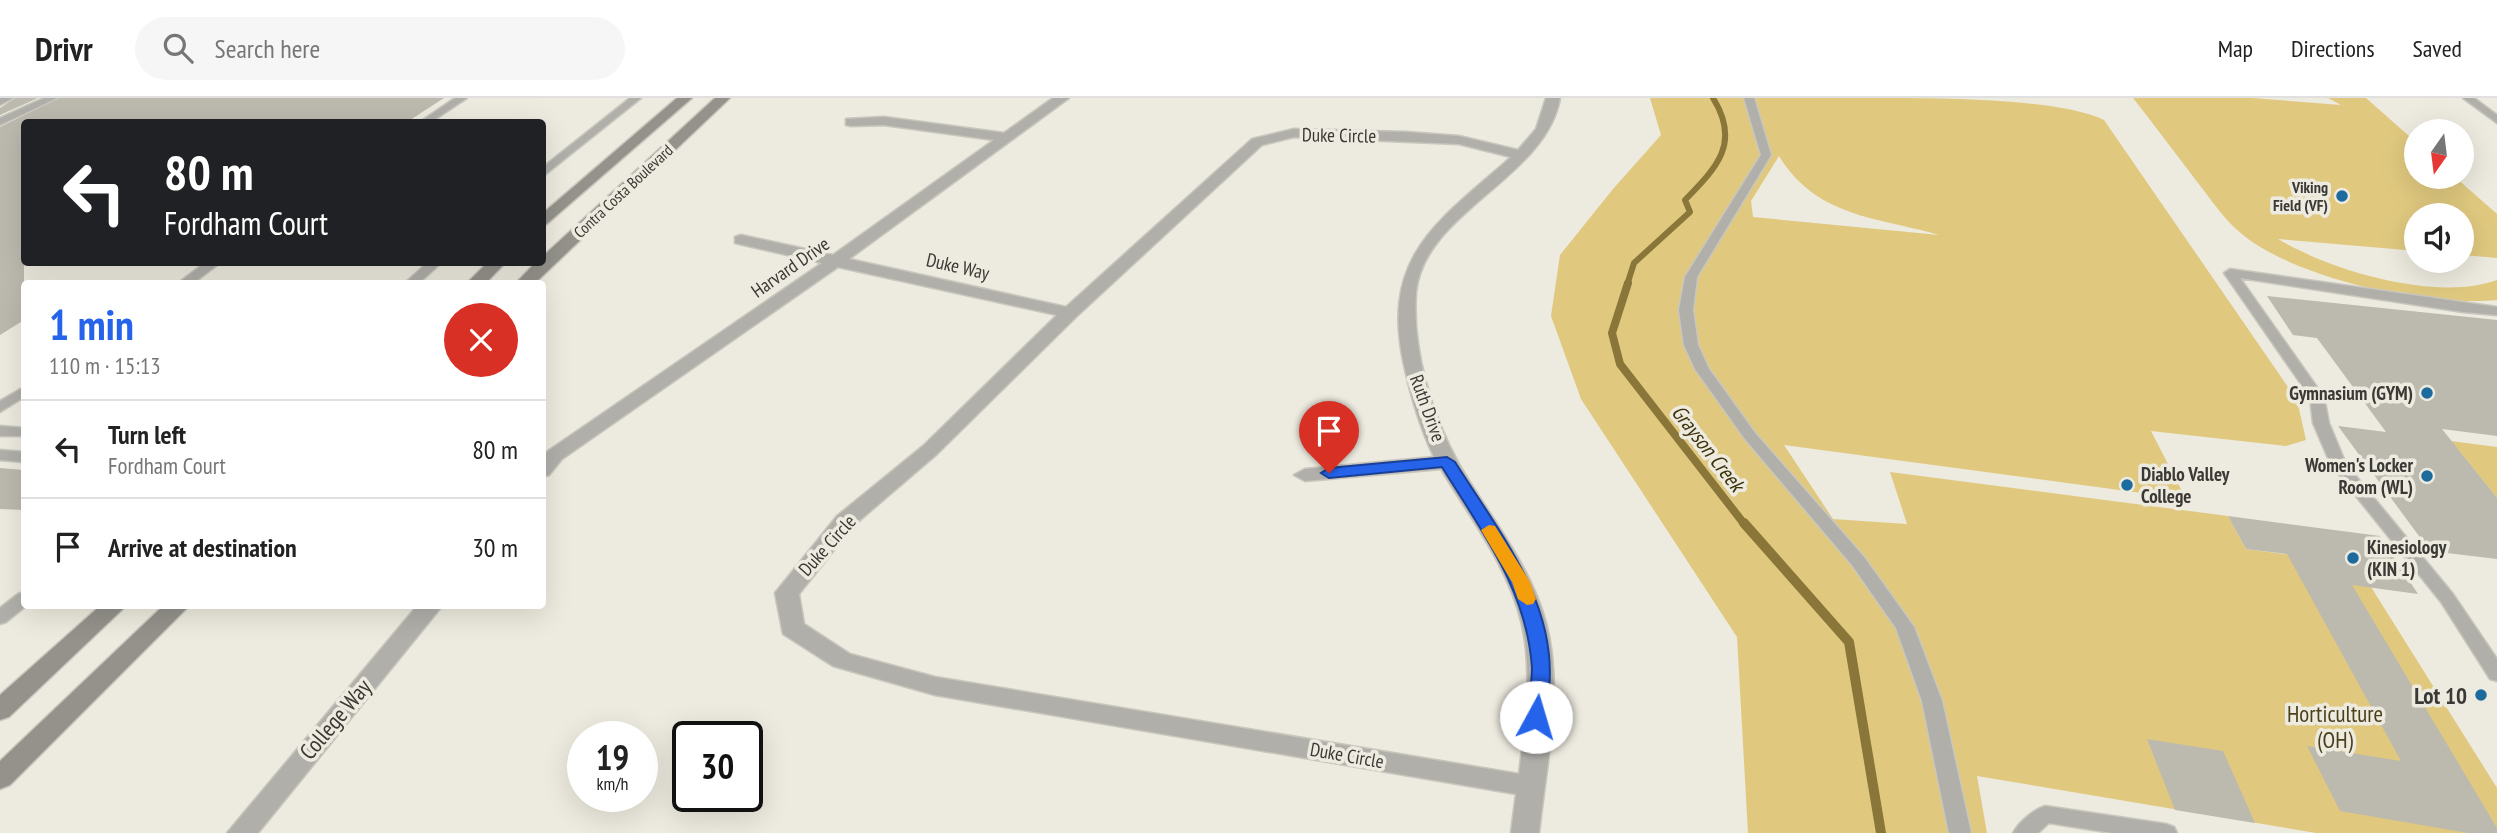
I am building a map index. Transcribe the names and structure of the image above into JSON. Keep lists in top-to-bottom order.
{
  "streets": {
    "main road": ["Contra Costa Boulevard"],
    "street": [
      "Duke Circle",
      "Duke Way",
      "Harvard Drive",
      "Ruth Drive",
      "College Way"
    ]
  },
  "crossings": [
    ["Duke Circle", "Duke Way"],
    ["Duke Circle", "Ruth Drive"],
    ["Duke Way", "Harvard Drive"]
  ],
  "water": ["Grayson Creek"],
  "parks": ["Horticulture (OH)"],
  "places": [
    "Viking Field (VF)",
    "Gymnasium (GYM)",
    "Women's Locker Room (WL)",
    "Diablo Valley College",
    "Kinesiology (KIN 1)",
    "Lot 10"
  ],
  "north": "bottom",
  "page": {
    "header": "Drivr",
    "search": "Search here",
    "nav": ["Map", "Directions", "Saved"],
    "turn": ["80 m", "Fordham Court"],
    "heading": ["1 min", "110 m · 15:13"],
    "list": [
      {
        "name": "Turn left",
        "note": "Fordham Court",
        "value": "80 m"
      },
      {
        "name": "Arrive at destination",
        "value": "30 m"
      }
    ],
    "speed": "19 km/h",
    "limit": "30"
  }
}
